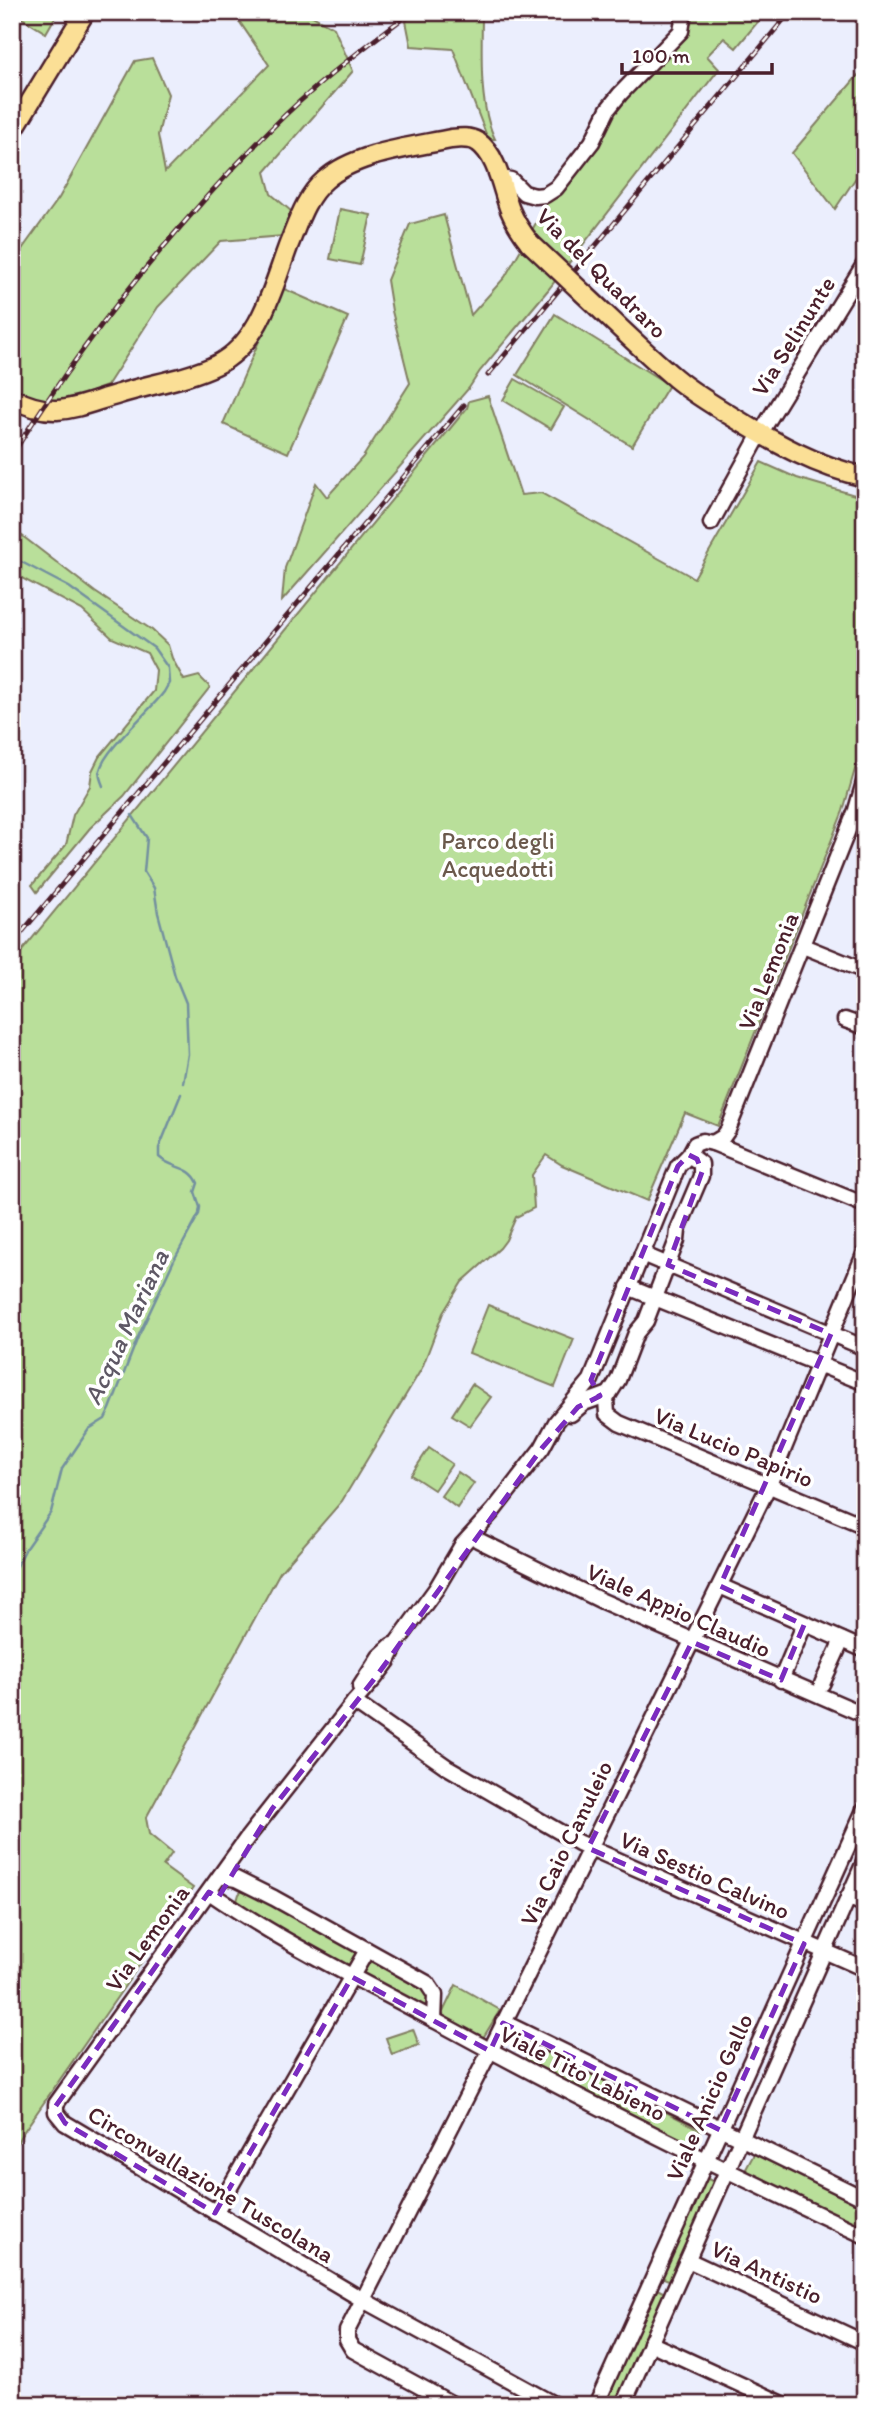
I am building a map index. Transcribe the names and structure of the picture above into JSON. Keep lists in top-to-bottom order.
{
  "streets": {
    "main road": ["Via del Quadraro"],
    "street": [
      "Via Selinunte",
      "Via Lemonia",
      "Via Lucio Papirio",
      "Viale Appio Claudio",
      "Via Caio Canuleio",
      "Via Sestio Calvino",
      "Viale Tito Labieno",
      "Viale Anicio Gallo",
      "Circonvallazione Tuscolana",
      "Via Antistio"
    ]
  },
  "crossings": [
    ["Via del Quadraro", "Via Selinunte"],
    ["Via Lemonia", "Via Lucio Papirio"],
    ["Via Lemonia", "Viale Appio Claudio"],
    ["Via Lemonia", "Via Sestio Calvino"],
    ["Via Lemonia", "Viale Tito Labieno"],
    ["Via Lemonia", "Circonvallazione Tuscolana"],
    ["Via Lucio Papirio", "Via Caio Canuleio"],
    ["Viale Appio Claudio", "Via Caio Canuleio"],
    ["Via Caio Canuleio", "Via Sestio Calvino"],
    ["Via Caio Canuleio", "Viale Tito Labieno"],
    ["Via Caio Canuleio", "Circonvallazione Tuscolana"],
    ["Via Sestio Calvino", "Viale Anicio Gallo"],
    ["Viale Tito Labieno", "Viale Anicio Gallo"],
    ["Viale Anicio Gallo", "Via Antistio"]
  ],
  "water": ["Acqua Mariana"],
  "parks": ["Parco degli Acquedotti"],
  "scale_bar": "100 m"
}
